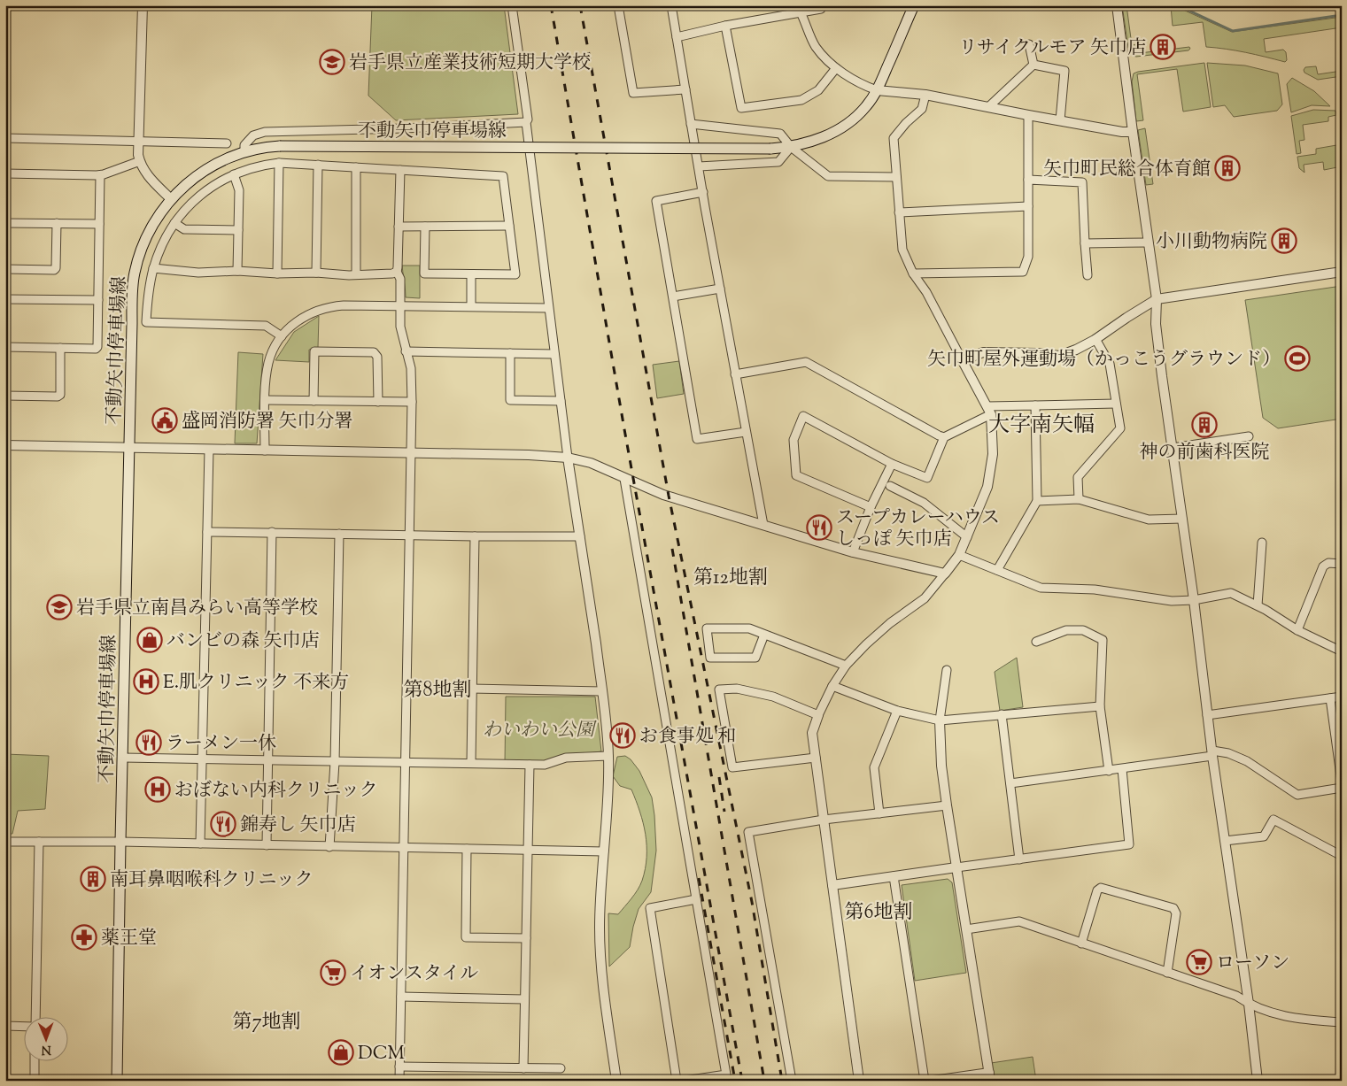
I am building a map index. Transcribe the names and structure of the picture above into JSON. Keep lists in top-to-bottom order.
{
  "streets": {
    "main road": ["不動矢巾停車場線"]
  },
  "districts": [
    "大字南矢幅",
    "第12地割",
    "第8地割",
    "第6地割",
    "第7地割"
  ],
  "parks": ["わいわい公園"],
  "places": {
    "building": [
      "リサイクルモア 矢巾店",
      "矢巾町民総合体育館",
      "小川動物病院",
      "神の前歯科医院",
      "南耳鼻咽喉科クリニック"
    ],
    "school or university": ["岩手県立産業技術短期大学校", "岩手県立南昌みらい高等学校"],
    "sports": ["矢巾町屋外運動場（かっこうグラウンド）"],
    "public building": ["盛岡消防署 矢巾分署"],
    "restaurant": [
      "スープカレーハウス しっぽ 矢巾店",
      "お食事処 和",
      "ラーメン一休",
      "錦寿し 矢巾店"
    ],
    "shop": ["バンビの森 矢巾店", "DCM"],
    "hospital": ["E.肌クリニック 不来方", "おぼない内科クリニック"],
    "pharmacy": ["薬王堂"],
    "supermarket": ["ローソン", "イオンスタイル"]
  },
  "north": "bottom"
}
